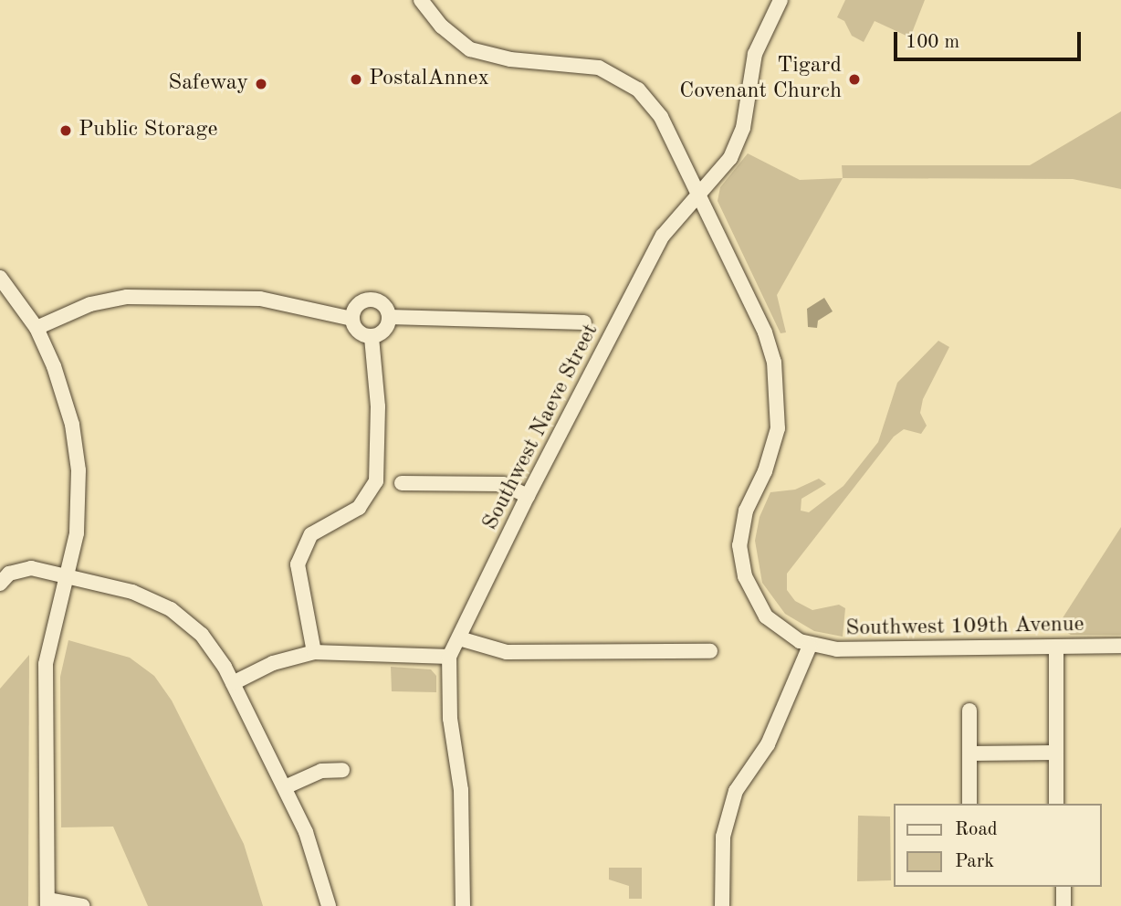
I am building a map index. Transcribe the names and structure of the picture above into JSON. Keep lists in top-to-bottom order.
{
  "streets": {
    "street": ["Southwest Naeve Street", "Southwest 109th Avenue"]
  },
  "places": [
    "PostalAnnex",
    "Tigard Covenant Church",
    "Safeway",
    "Public Storage"
  ],
  "legend": ["Road", "Park"],
  "scale_bar": "100 m"
}
